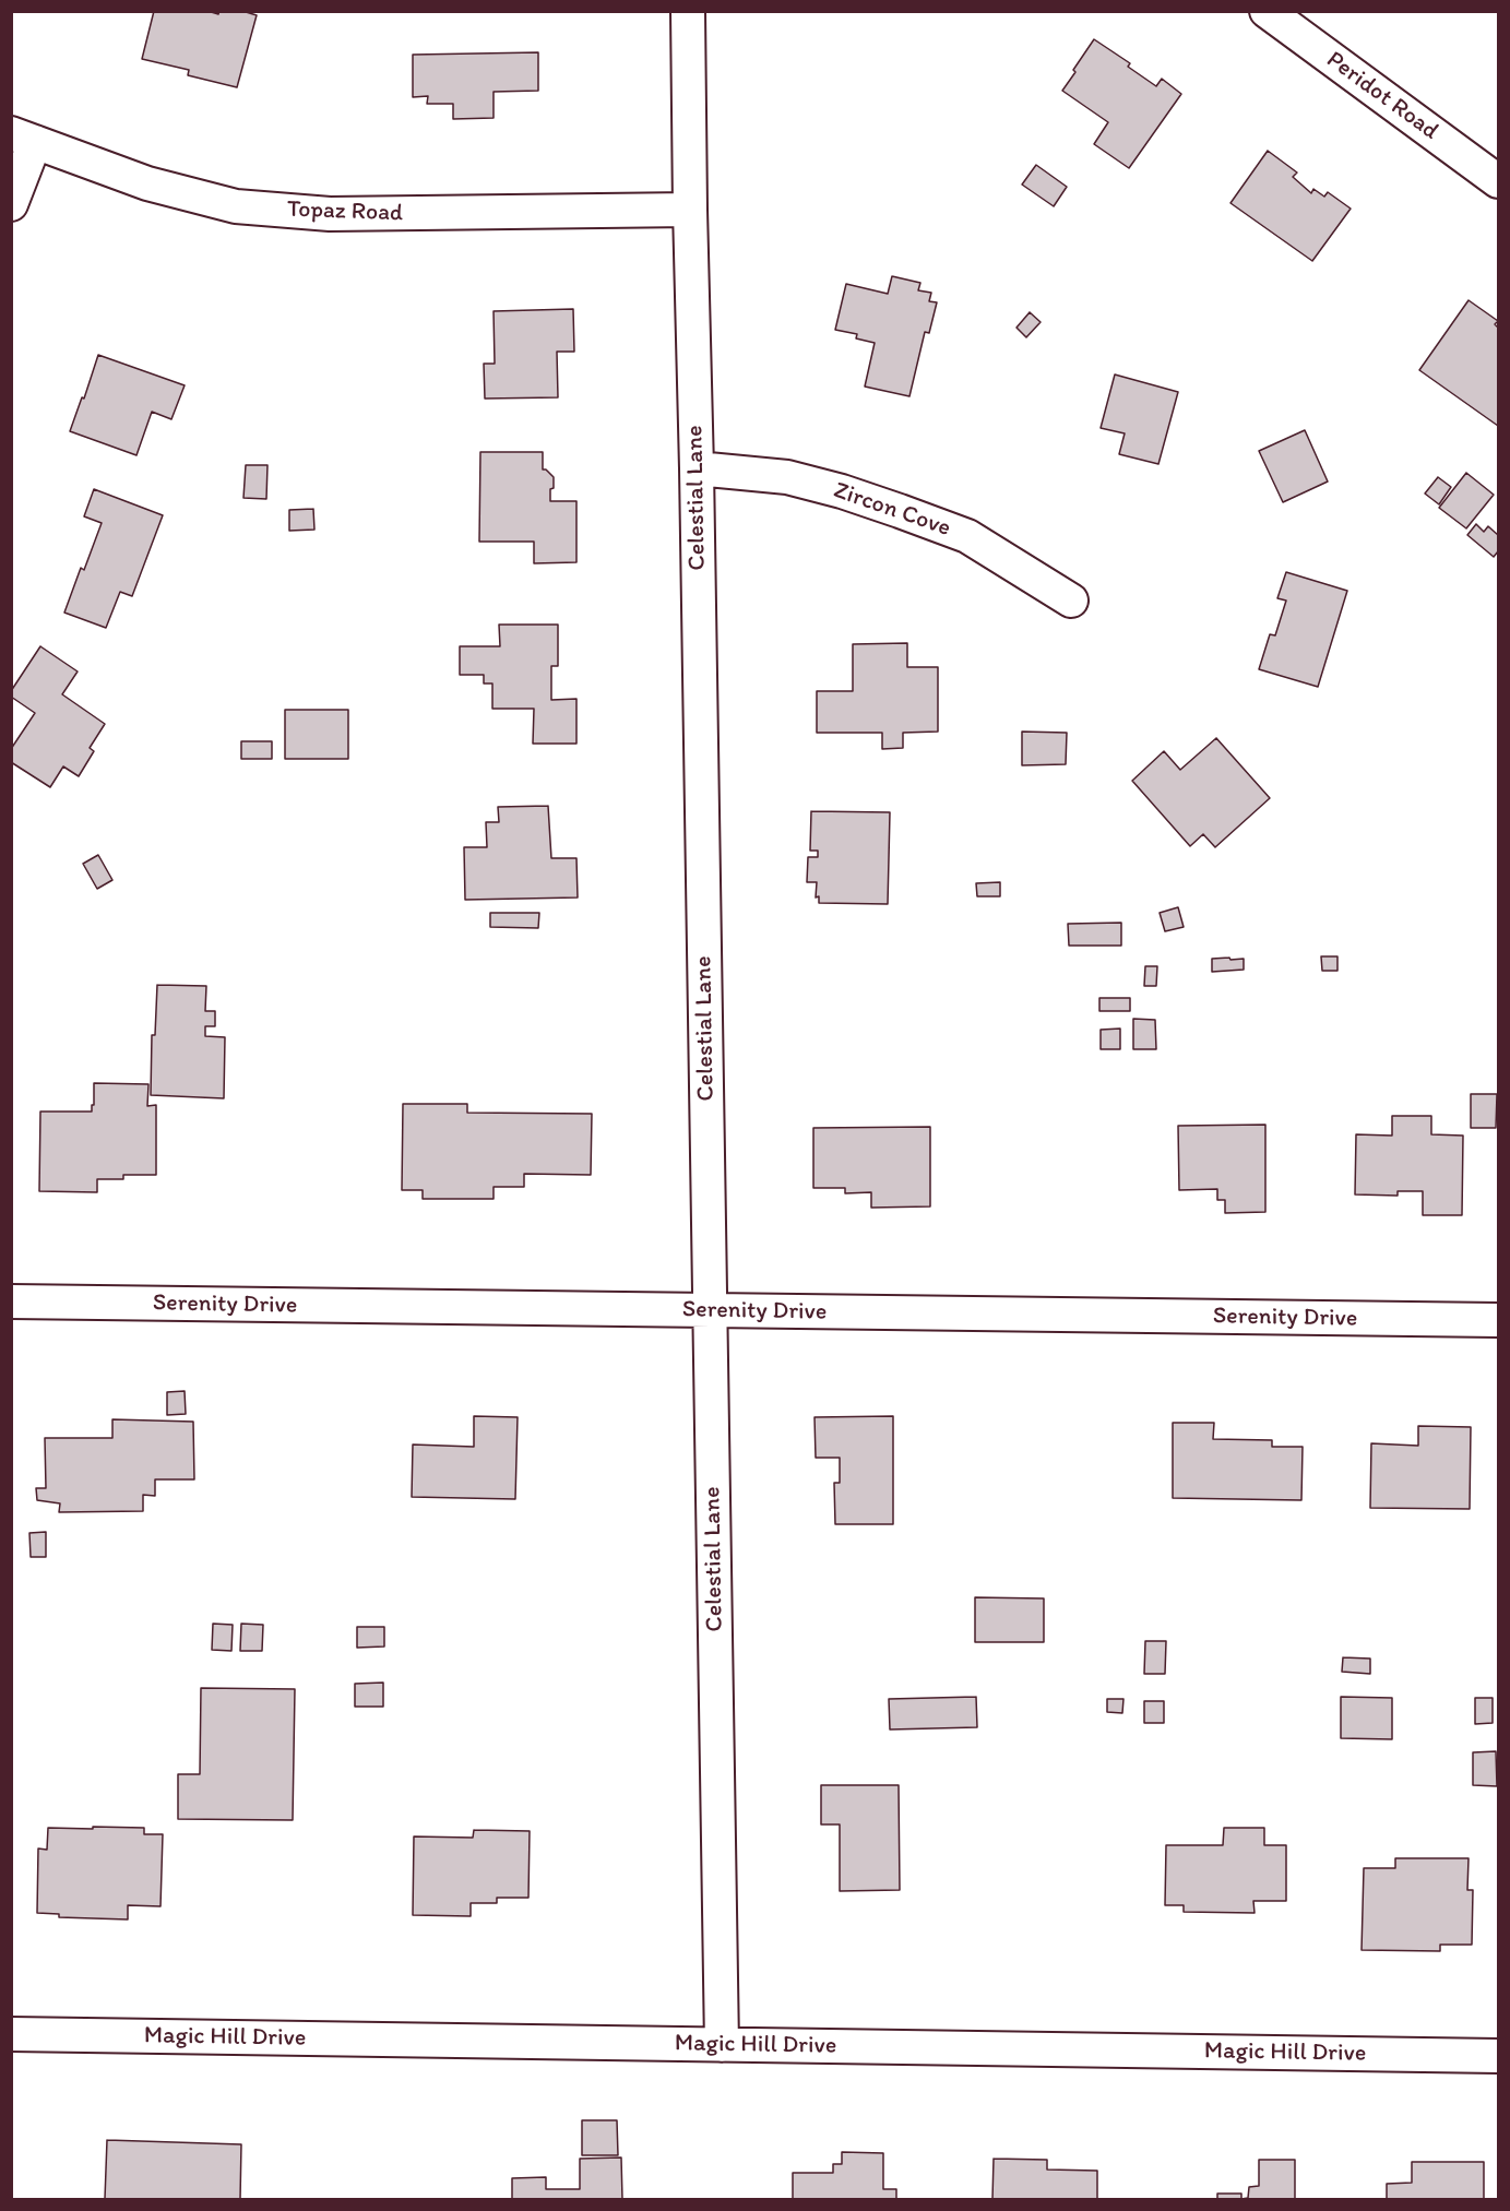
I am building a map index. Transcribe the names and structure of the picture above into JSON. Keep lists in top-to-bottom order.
{
  "streets": {
    "street": [
      "Peridot Road",
      "Topaz Road",
      "Celestial Lane",
      "Zircon Cove",
      "Serenity Drive",
      "Magic Hill Drive"
    ]
  },
  "crossings": [
    ["Topaz Road", "Celestial Lane"],
    ["Celestial Lane", "Zircon Cove"],
    ["Celestial Lane", "Serenity Drive"],
    ["Celestial Lane", "Magic Hill Drive"]
  ]
}
